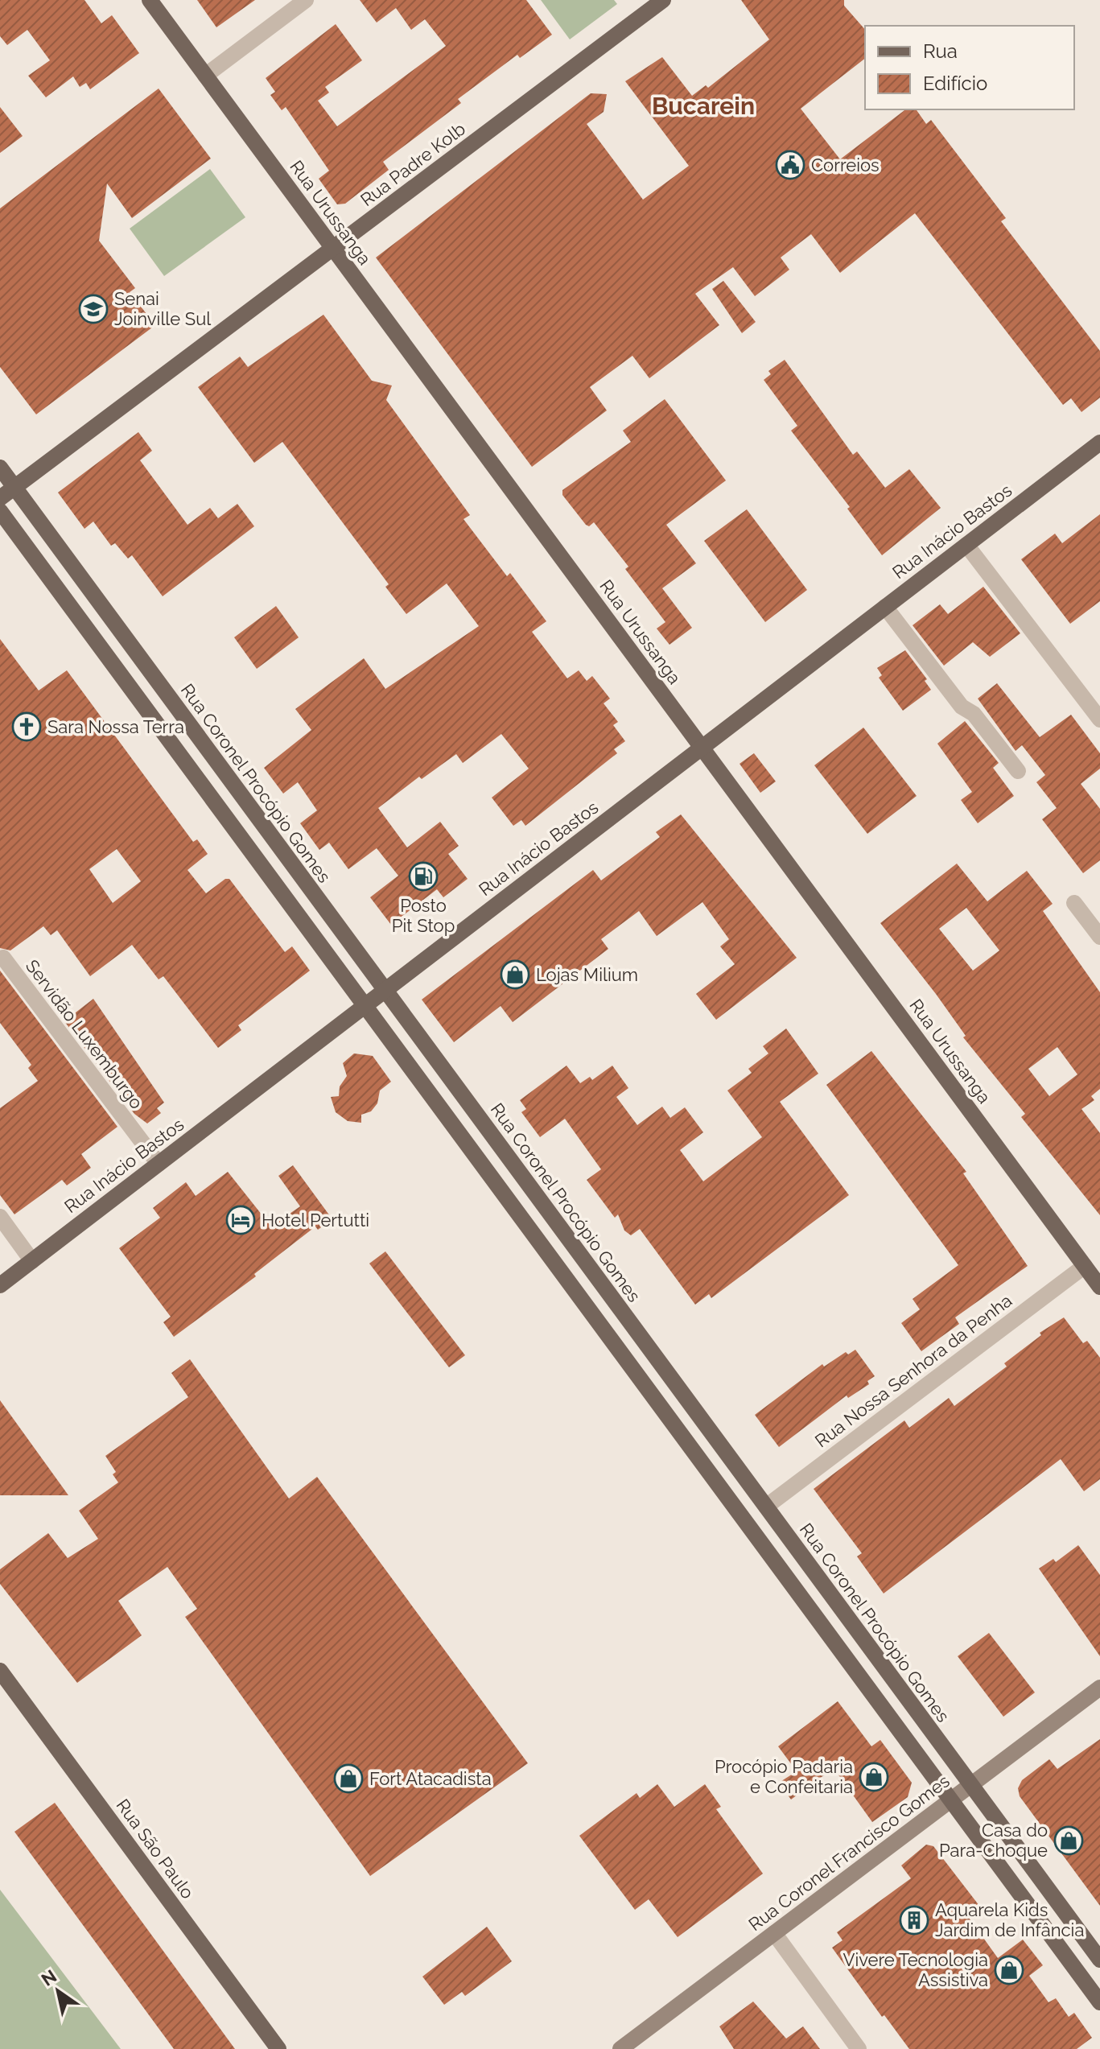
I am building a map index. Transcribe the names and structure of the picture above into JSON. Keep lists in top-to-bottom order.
{
  "streets": {
    "main road": [
      "Rua Padre Kolb",
      "Rua Urussanga",
      "Rua Inácio Bastos",
      "Rua Coronel Procópio Gomes",
      "Rua São Paulo",
      "Rua Coronel Francisco Gomes"
    ],
    "street": ["Servidão Luxemburgo", "Rua Nossa Senhora da Penha"]
  },
  "crossings": [
    ["Rua Padre Kolb", "Rua Urussanga"],
    ["Rua Padre Kolb", "Rua Coronel Procópio Gomes"],
    ["Rua Urussanga", "Rua Inácio Bastos"],
    ["Rua Urussanga", "Rua Nossa Senhora da Penha"],
    ["Rua Inácio Bastos", "Rua Coronel Procópio Gomes"],
    ["Rua Inácio Bastos", "Servidão Luxemburgo"],
    ["Rua Coronel Procópio Gomes", "Rua Nossa Senhora da Penha"],
    ["Rua Coronel Procópio Gomes", "Rua Coronel Francisco Gomes"]
  ],
  "districts": ["Bucarein"],
  "places": {
    "public building": ["Correios"],
    "school or university": ["Senai Joinville Sul"],
    "church": ["Sara Nossa Terra"],
    "fuel station": ["Posto Pit Stop"],
    "shop": [
      "Lojas Milium",
      "Procópio Padaria e Confeitaria",
      "Fort Atacadista",
      "Casa do Para-Choque",
      "Vivere Tecnologia Assistiva"
    ],
    "hotel": ["Hotel Pertutti"],
    "building": ["Aquarela Kids Jardim de Infância"]
  },
  "legend": ["Rua", "Edifício"],
  "north": "top left"
}
